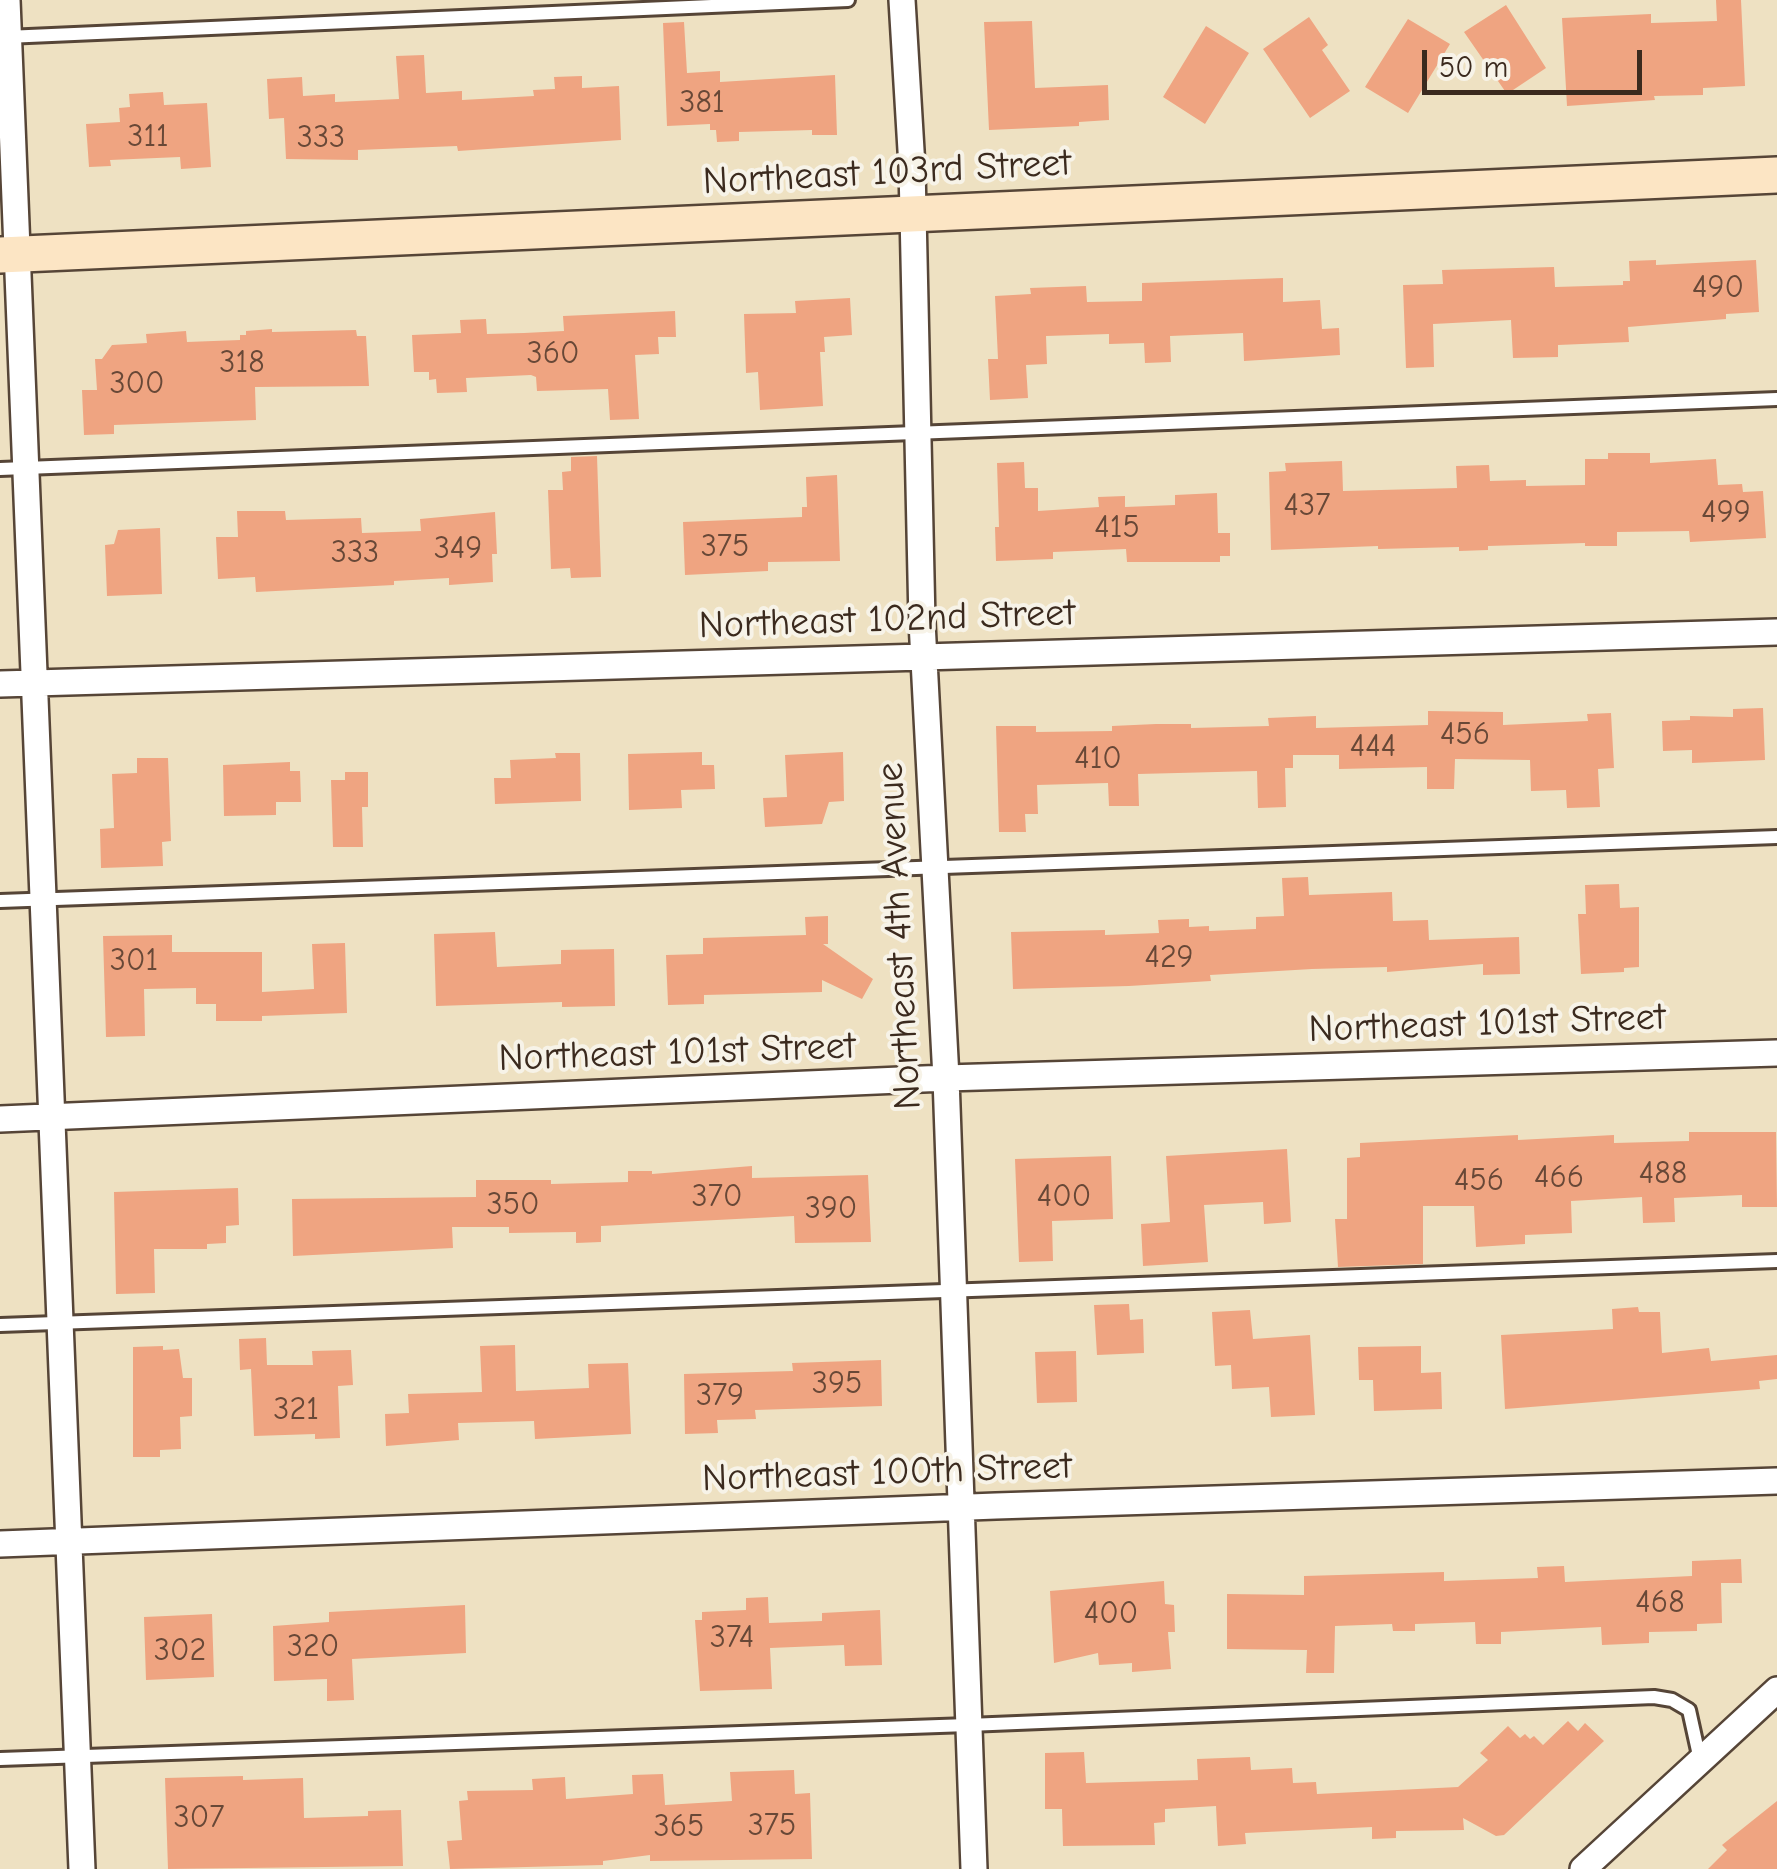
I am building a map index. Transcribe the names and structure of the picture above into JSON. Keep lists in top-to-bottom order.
{
  "streets": {
    "main road": ["Northeast 103rd Street"],
    "street": [
      "Northeast 102nd Street",
      "Northeast 4th Avenue",
      "Northeast 101st Street",
      "Northeast 100th Street"
    ]
  },
  "crossings": [
    ["Northeast 103rd Street", "Northeast 4th Avenue"],
    ["Northeast 102nd Street", "Northeast 4th Avenue"],
    ["Northeast 4th Avenue", "Northeast 101st Street"],
    ["Northeast 4th Avenue", "Northeast 100th Street"]
  ],
  "house_numbers": [
    "381",
    "311",
    "333",
    "490",
    "360",
    "318",
    "300",
    "437",
    "499",
    "415",
    "375",
    "349",
    "333",
    "456",
    "444",
    "410",
    "429",
    "301",
    "488",
    "466",
    "456",
    "370",
    "400",
    "350",
    "390",
    "395",
    "379",
    "321",
    "468",
    "400",
    "374",
    "320",
    "302",
    "307",
    "375",
    "365"
  ],
  "scale_bar": "50 m"
}
